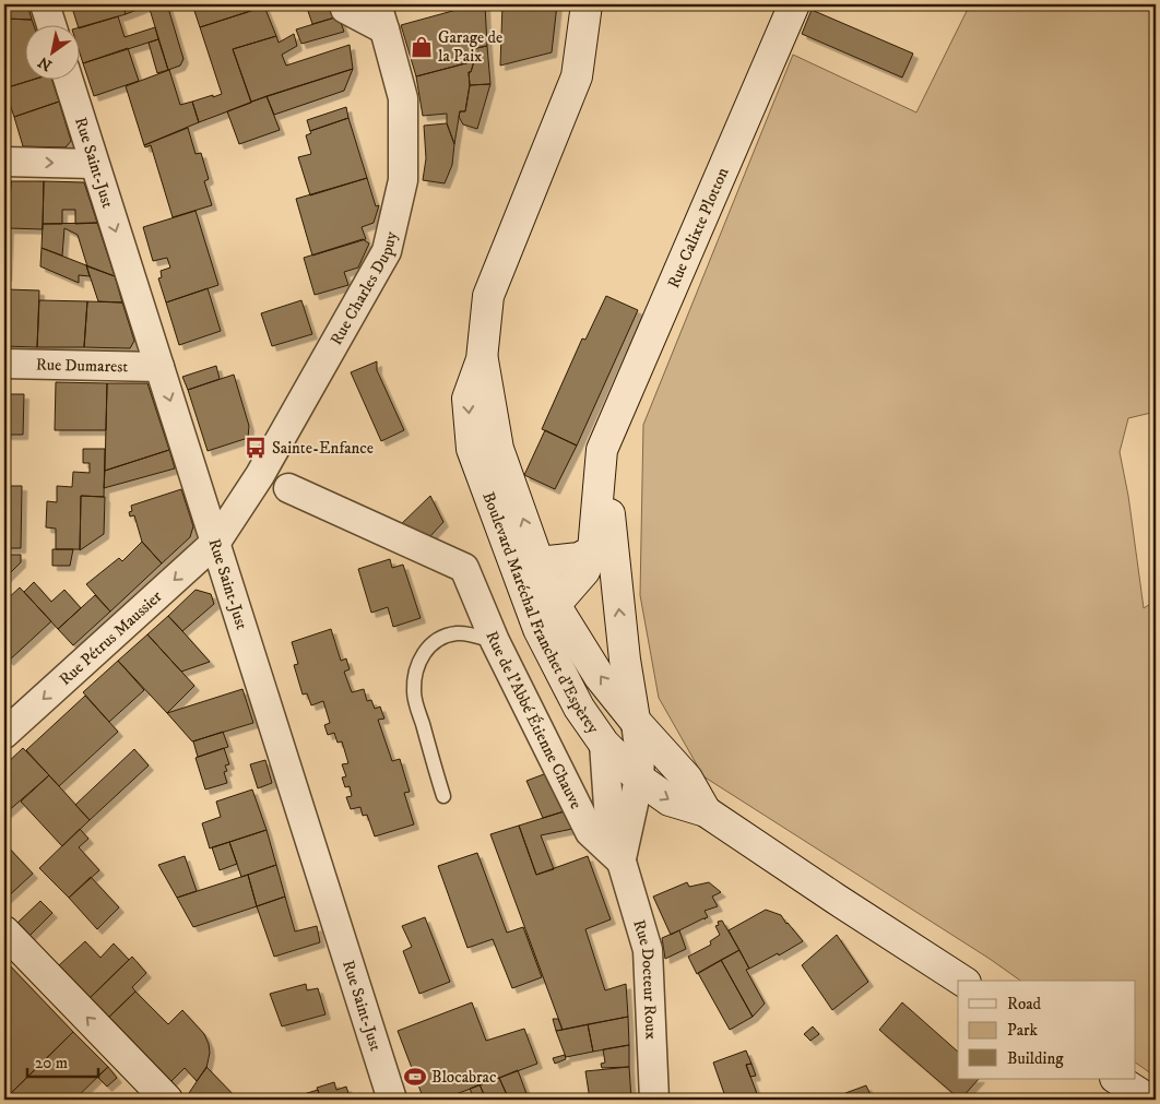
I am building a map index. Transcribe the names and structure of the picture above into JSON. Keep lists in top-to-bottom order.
{
  "streets": {
    "main road": ["Rue Calixte Plotton", "Boulevard Maréchal Franchet d'Espèrey"],
    "street": [
      "Rue Saint-Just",
      "Rue Charles Dupuy",
      "Rue Dumarest",
      "Rue Pétrus Maussier",
      "Rue de l'Abbé Étienne Chauve",
      "Rue Docteur Roux"
    ]
  },
  "crossings": [
    ["Rue Saint-Just", "Rue Charles Dupuy"],
    ["Rue Saint-Just", "Rue Dumarest"],
    ["Rue Saint-Just", "Rue Pétrus Maussier"],
    ["Rue Calixte Plotton", "Boulevard Maréchal Franchet d'Espèrey"],
    ["Rue Calixte Plotton", "Rue Docteur Roux"],
    ["Rue Charles Dupuy", "Rue Pétrus Maussier"],
    ["Boulevard Maréchal Franchet d'Espèrey", "Rue Docteur Roux"],
    ["Rue de l'Abbé Étienne Chauve", "Rue Docteur Roux"]
  ],
  "one_way": ["Rue Saint-Just", "Rue Pétrus Maussier"],
  "places": {
    "shop": ["Garage de la Paix"],
    "bus stop": ["Sainte-Enfance"],
    "sports": ["Blocabrac"]
  },
  "legend": ["Road", "Park", "Building"],
  "scale_bar": "20 m",
  "north": "bottom left"
}
